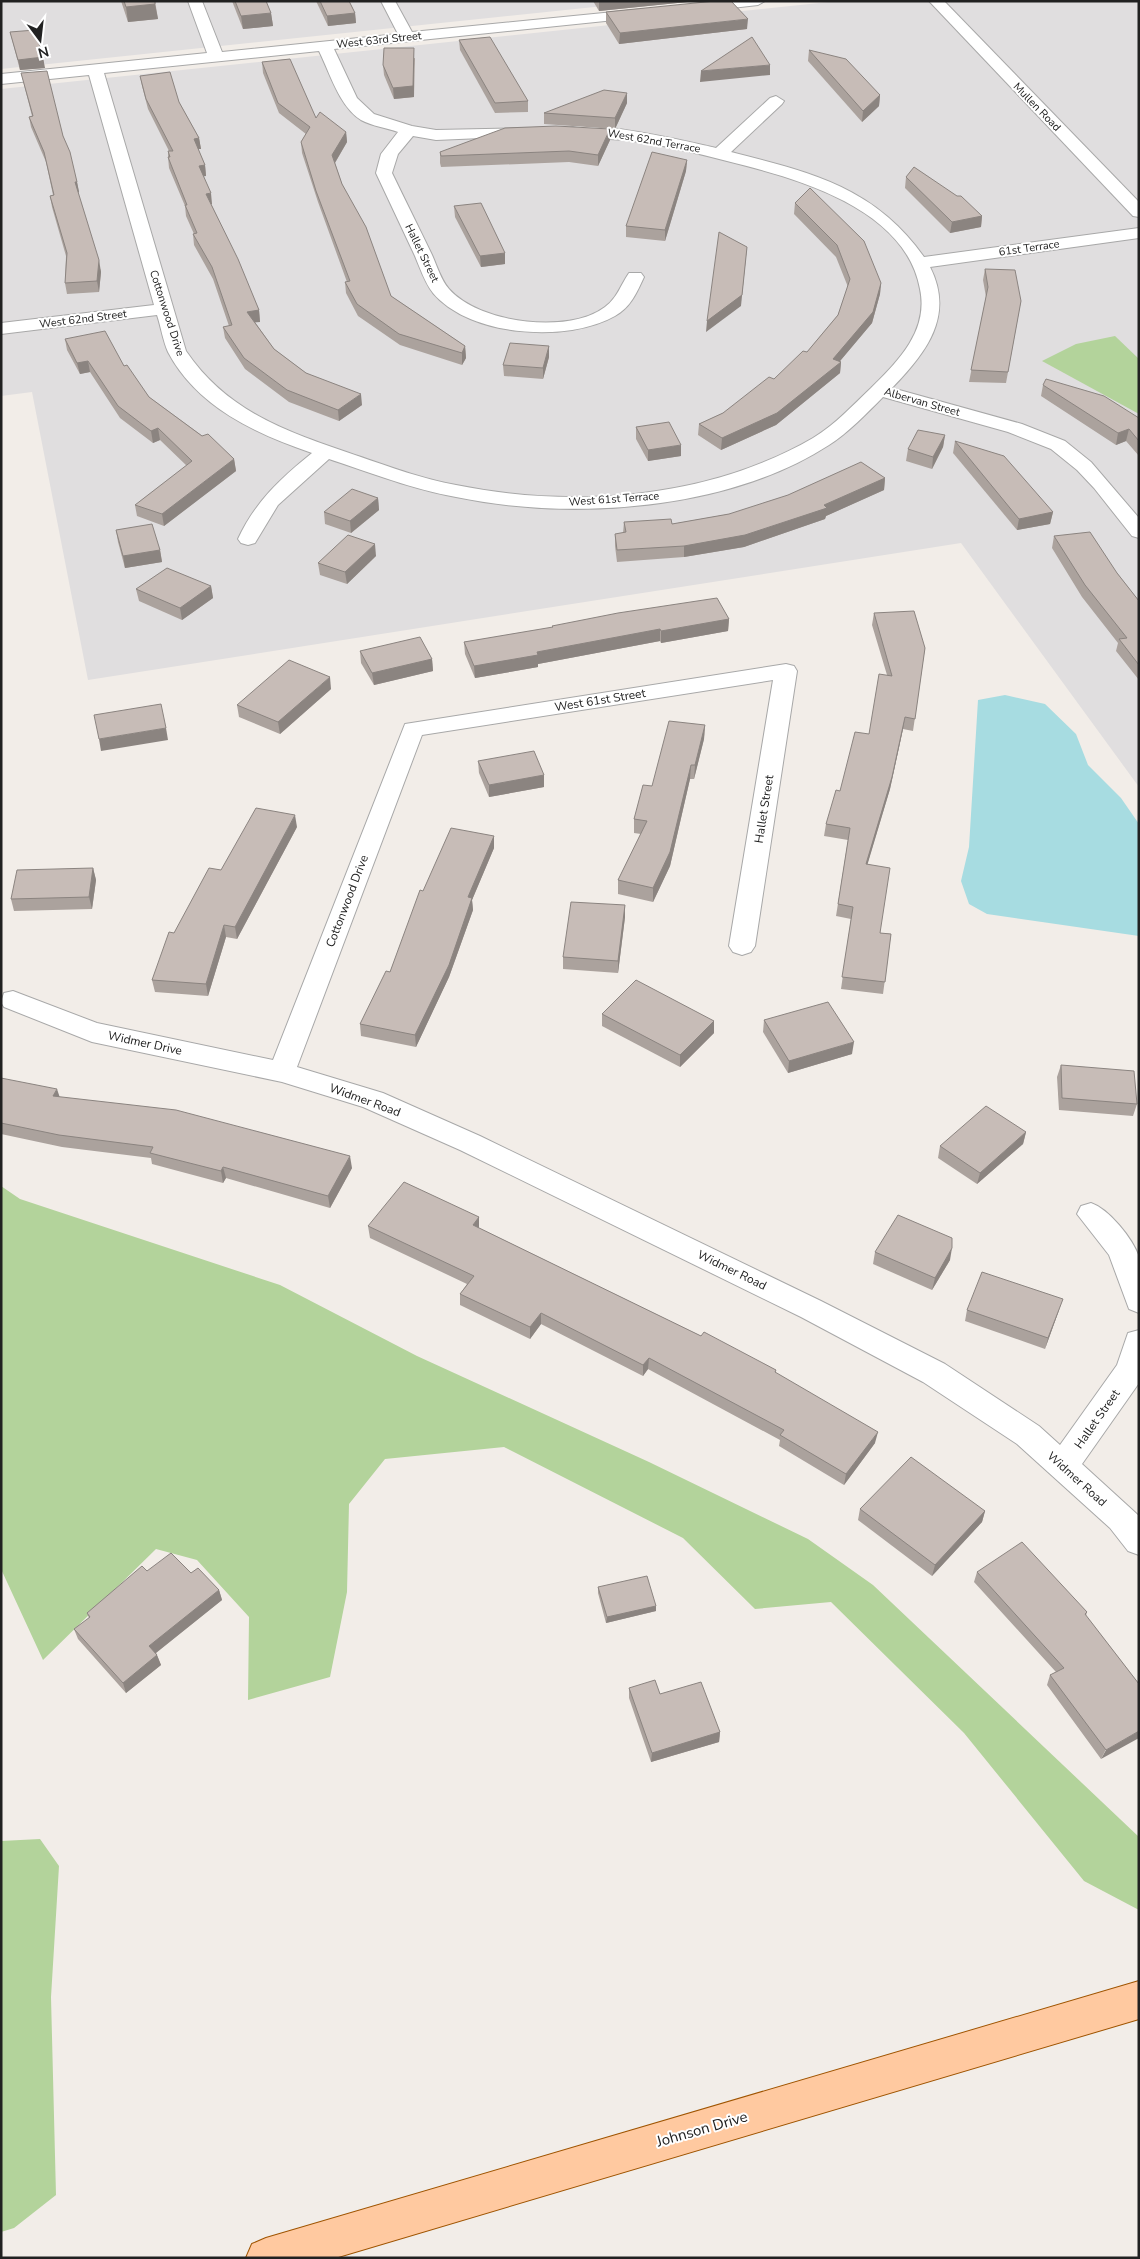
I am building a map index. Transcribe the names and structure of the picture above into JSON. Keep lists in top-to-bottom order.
{
  "streets": {
    "main road": ["Johnson Drive"],
    "street": [
      "West 63rd Street",
      "Mullen Road",
      "West 62nd Terrace",
      "61st Terrace",
      "Hallet Street",
      "Cottonwood Drive",
      "West 62nd Street",
      "Albervan Street",
      "West 61st Terrace",
      "West 61st Street",
      "Widmer Drive",
      "Widmer Road"
    ]
  },
  "crossings": [
    ["West 63rd Street", "Cottonwood Drive"],
    ["West 62nd Terrace", "Hallet Street"],
    ["West 62nd Terrace", "Albervan Street"],
    ["61st Terrace", "Albervan Street"],
    ["Hallet Street", "West 61st Street"],
    ["Hallet Street", "Widmer Road"],
    ["Cottonwood Drive", "West 62nd Street"],
    ["Cottonwood Drive", "West 61st Terrace"],
    ["Cottonwood Drive", "West 61st Street"],
    ["Cottonwood Drive", "Widmer Drive"],
    ["Cottonwood Drive", "Widmer Road"],
    ["Albervan Street", "West 61st Terrace"],
    ["Widmer Drive", "Widmer Road"]
  ],
  "north": "bottom"
}
